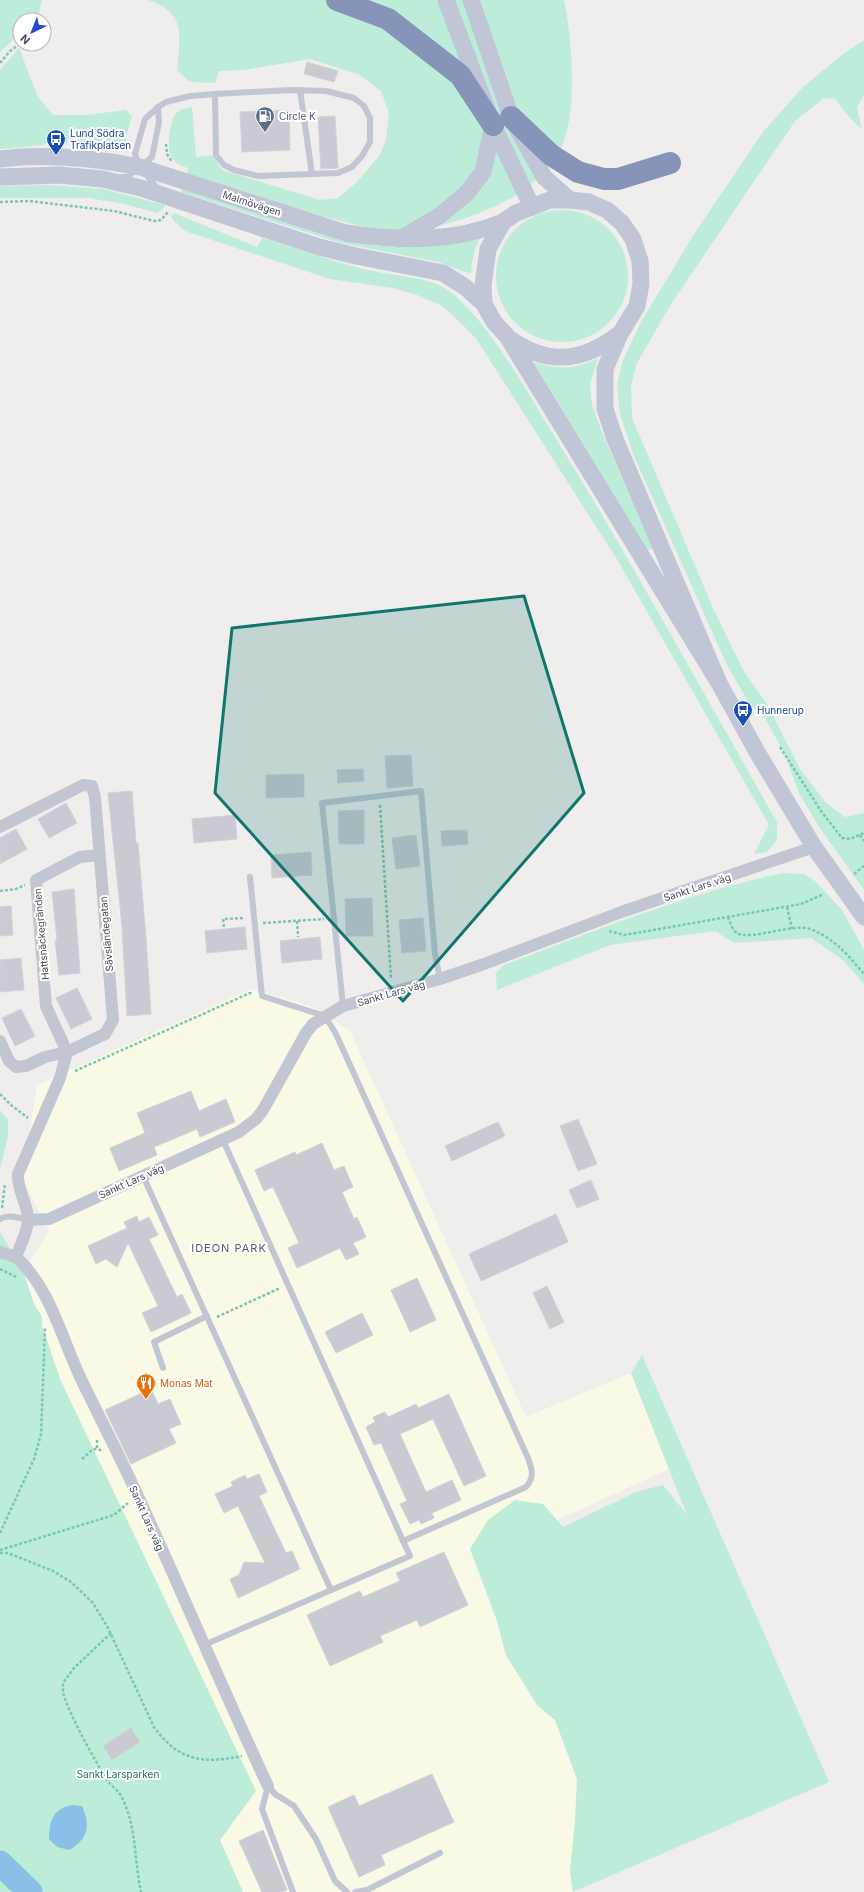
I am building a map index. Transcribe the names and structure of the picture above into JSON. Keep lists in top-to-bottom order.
{
  "streets": {
    "main road": ["Malmövägen"],
    "street": ["Sankt Lars väg", "Hattsnäckegränden", "Sävsländegatan"]
  },
  "crossings": [
    ["Hattsnäckegränden", "Sävsländegatan"]
  ],
  "districts": ["IDEON PARK"],
  "parks": ["Sankt Larsparken"],
  "places": {
    "fuel station": ["Circle K"],
    "bus stop": ["Lund Södra Trafikplatsen", "Hunnerup"],
    "restaurant": ["Monas Mat"]
  },
  "north": "bottom left"
}
